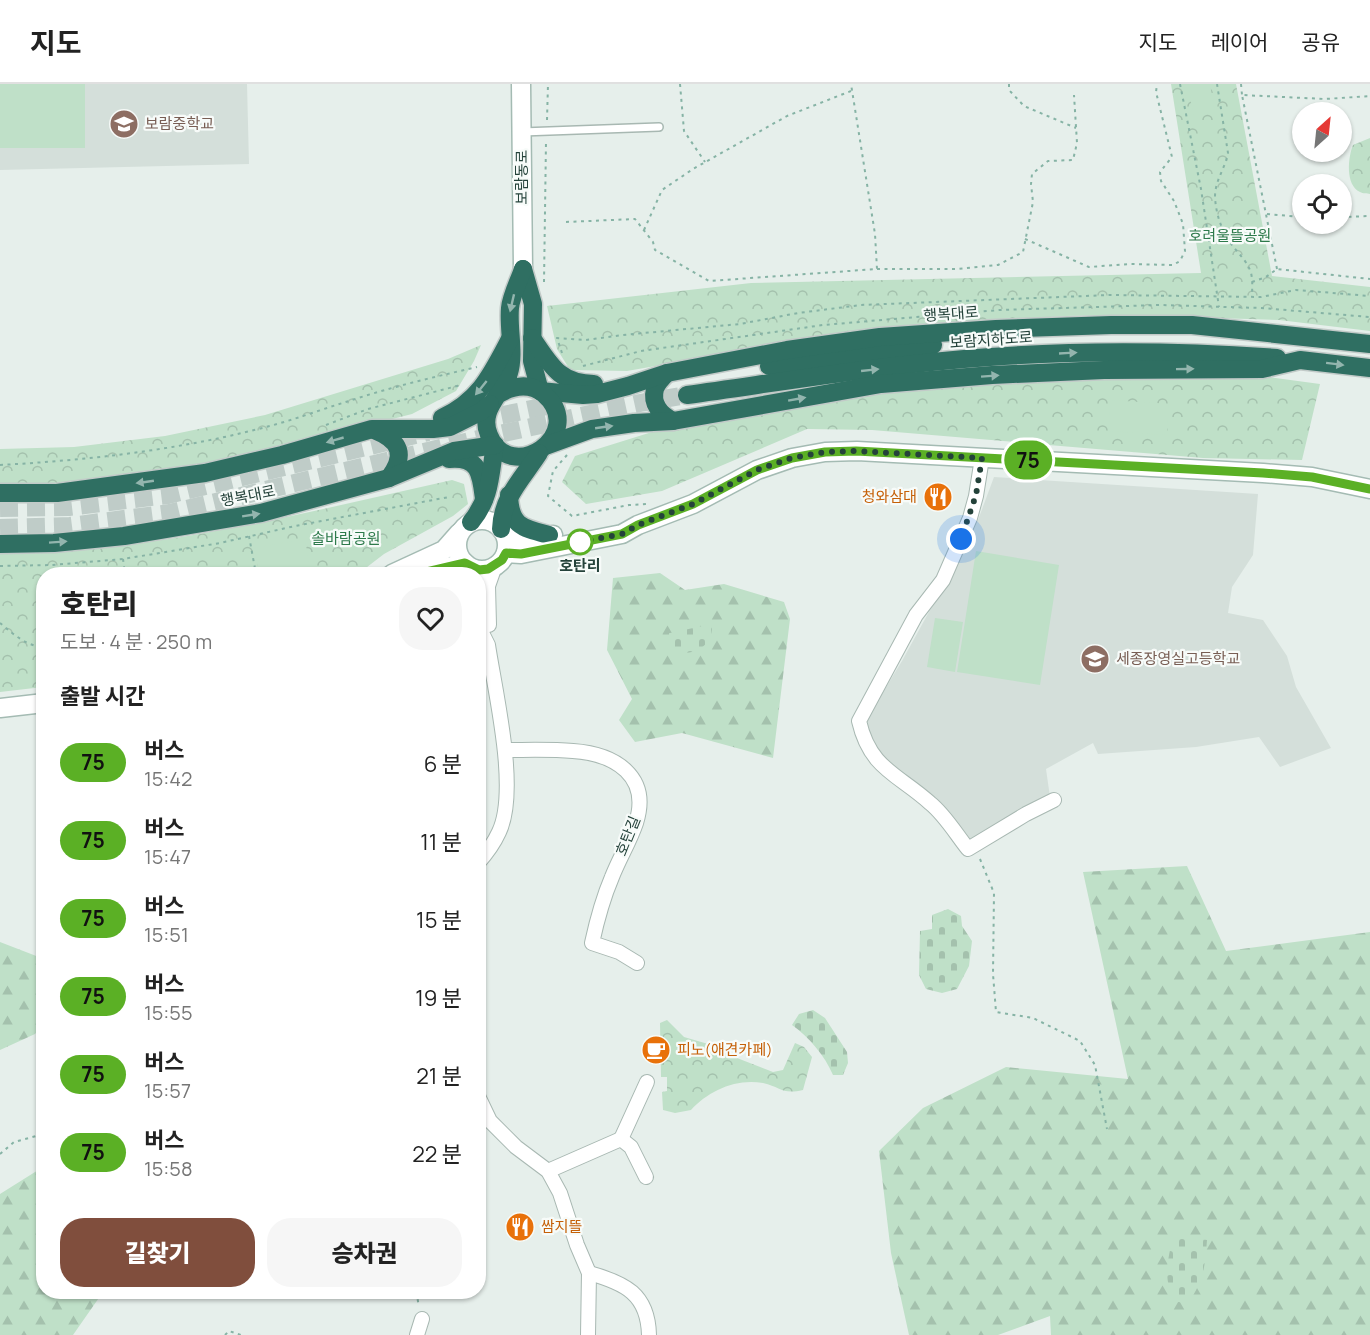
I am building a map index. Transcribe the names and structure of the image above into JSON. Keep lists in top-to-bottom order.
{
  "streets": {
    "highway": ["행복대로", "보람지하도로"],
    "main road": ["보람동로"],
    "street": ["호탄길"]
  },
  "crossings": [
    ["행복대로", "보람지하도로"]
  ],
  "parks": ["호려울뜰공원", "솔바람공원"],
  "places": {
    "school or university": ["보람중학교", "세종장영실고등학교"],
    "restaurant": ["청와삼대", "쌈지뜰"],
    "other": ["호탄리"],
    "cafe": ["피노(애견카페)"]
  },
  "lines": ["bus line 75"],
  "north": "top right",
  "page": {
    "header": "지도",
    "nav": ["지도", "레이어", "공유"],
    "on_map": "75",
    "heading": [
      ["호탄리", "도보 · 4 분 · 250 m"],
      "출발 시간"
    ],
    "list": [
      {
        "mark": "75",
        "name": "버스",
        "note": "15:42",
        "value": "6 분"
      },
      {
        "mark": "75",
        "name": "버스",
        "note": "15:47",
        "value": "11 분"
      },
      {
        "mark": "75",
        "name": "버스",
        "note": "15:51",
        "value": "15 분"
      },
      {
        "mark": "75",
        "name": "버스",
        "note": "15:55",
        "value": "19 분"
      },
      {
        "mark": "75",
        "name": "버스",
        "note": "15:57",
        "value": "21 분"
      },
      {
        "mark": "75",
        "name": "버스",
        "note": "15:58",
        "value": "22 분"
      }
    ],
    "buttons": ["길찾기", "승차권"]
  }
}
